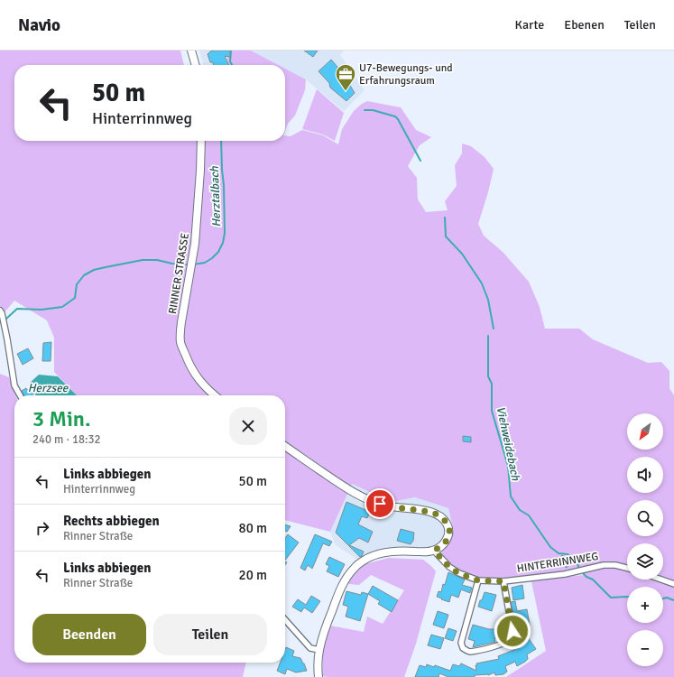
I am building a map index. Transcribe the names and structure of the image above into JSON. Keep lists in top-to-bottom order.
{
  "streets": {
    "main road": ["RINNER STRASSE"],
    "street": ["HINTERRINNWEG"]
  },
  "water": ["Herztalbach", "Herzsee", "Viehweidebach"],
  "places": {
    "office": ["U7-Bewegungs- und Erfahrungsraum"]
  },
  "north": "bottom left",
  "page": {
    "header": "Navio",
    "nav": ["Karte", "Ebenen", "Teilen"],
    "turn": ["50 m", "Hinterrinnweg"],
    "heading": ["3 Min.", "240 m · 18:32"],
    "map_buttons": ["+", "−"],
    "list": [
      {
        "name": "Links abbiegen",
        "note": "Hinterrinnweg",
        "value": "50 m"
      },
      {
        "name": "Rechts abbiegen",
        "note": "Rinner Straße",
        "value": "80 m"
      },
      {
        "name": "Links abbiegen",
        "note": "Rinner Straße",
        "value": "20 m"
      }
    ],
    "buttons": ["Beenden", "Teilen"]
  }
}
